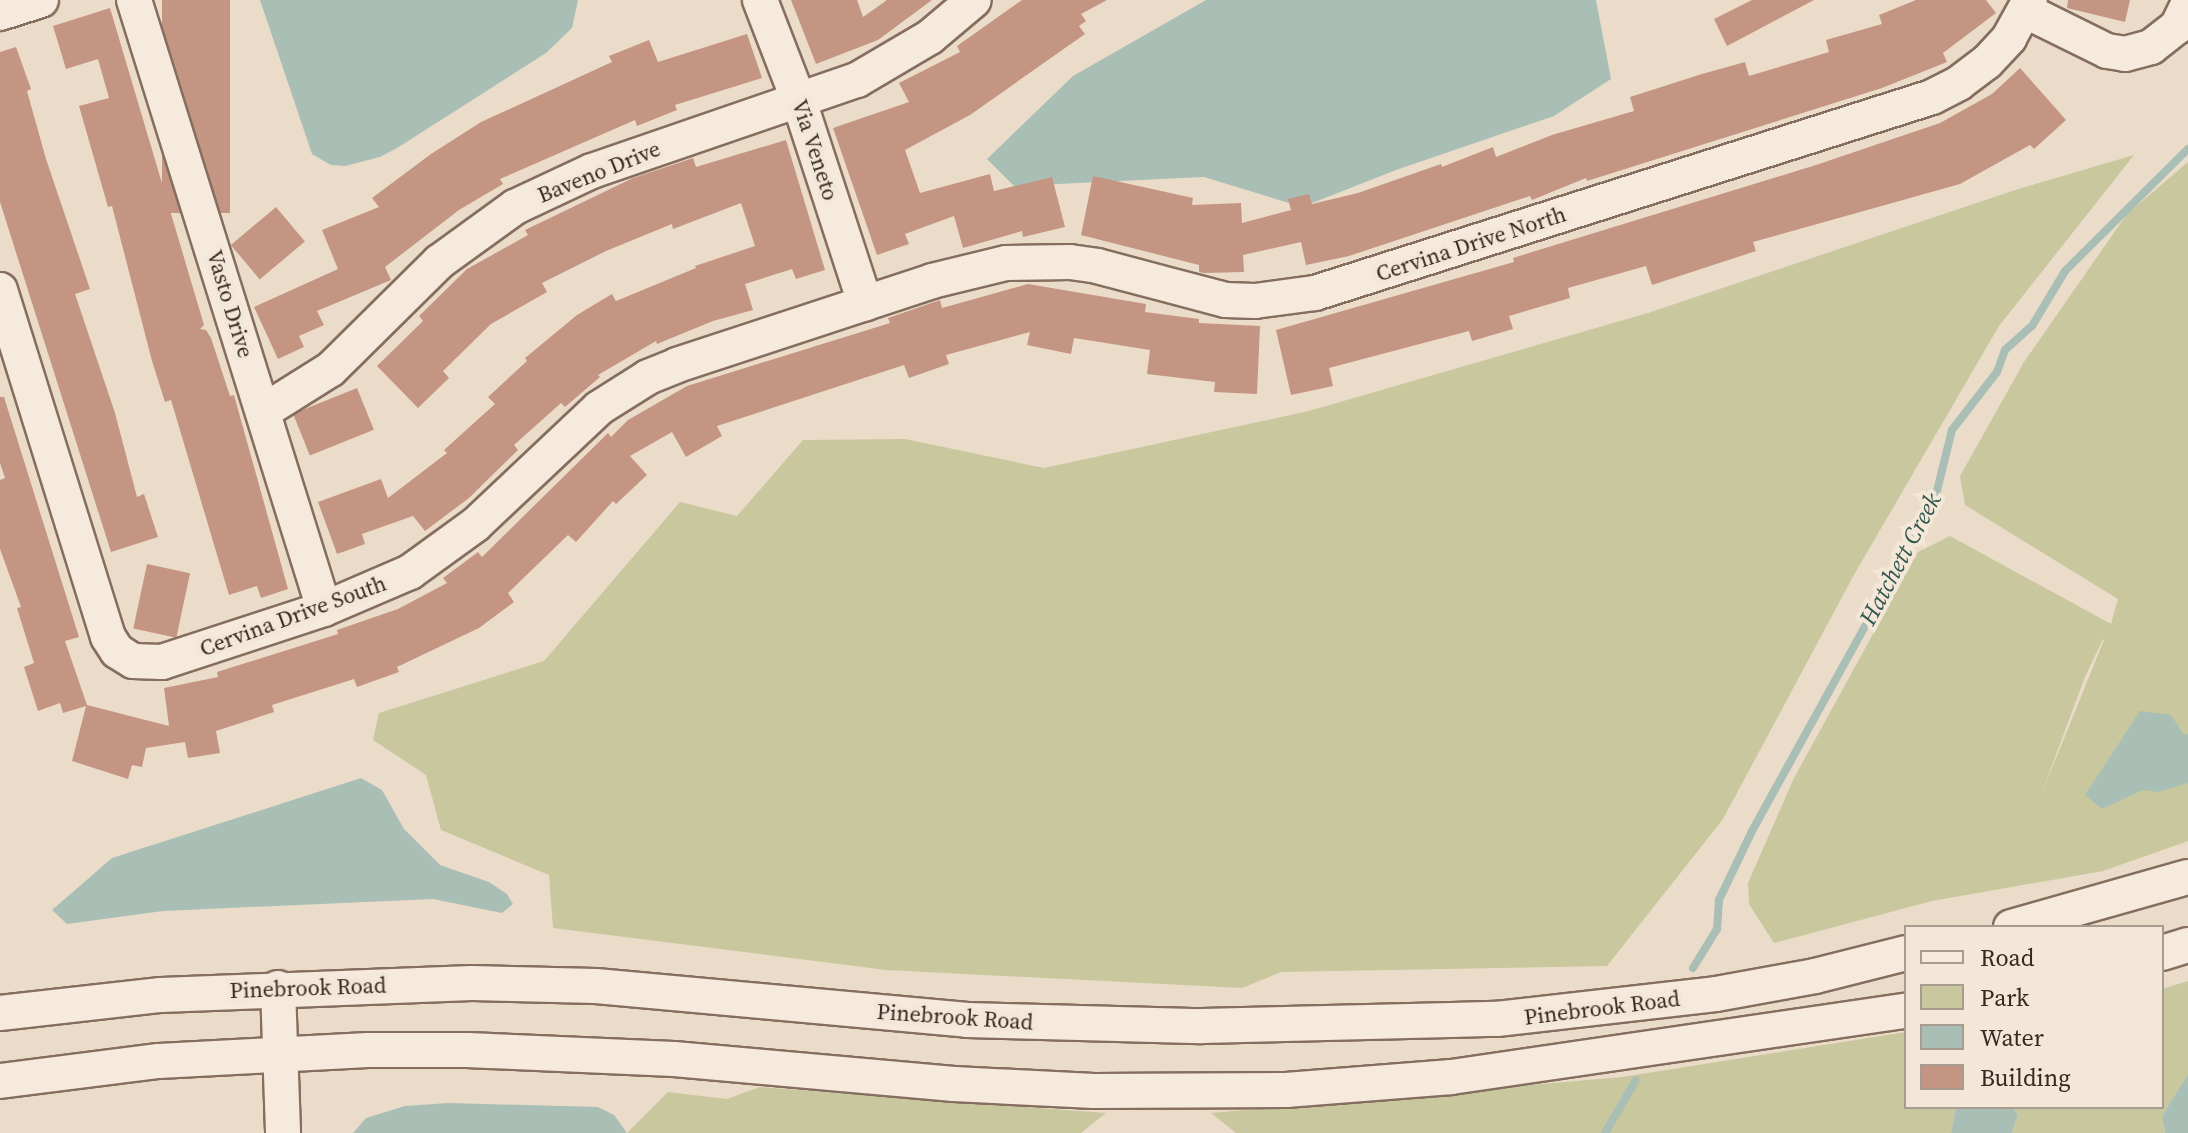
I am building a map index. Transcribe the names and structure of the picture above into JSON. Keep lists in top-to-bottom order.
{
  "streets": {
    "street": [
      "Via Veneto",
      "Baveno Drive",
      "Cervina Drive North",
      "Vasto Drive",
      "Cervina Drive South",
      "Pinebrook Road"
    ]
  },
  "crossings": [
    ["Via Veneto", "Baveno Drive"],
    ["Via Veneto", "Cervina Drive North"],
    ["Via Veneto", "Cervina Drive South"],
    ["Baveno Drive", "Vasto Drive"],
    ["Cervina Drive North", "Cervina Drive South"],
    ["Vasto Drive", "Cervina Drive South"]
  ],
  "water": ["Hatchett Creek"],
  "legend": [
    "Road",
    "Park",
    "Water",
    "Building"
  ]
}
